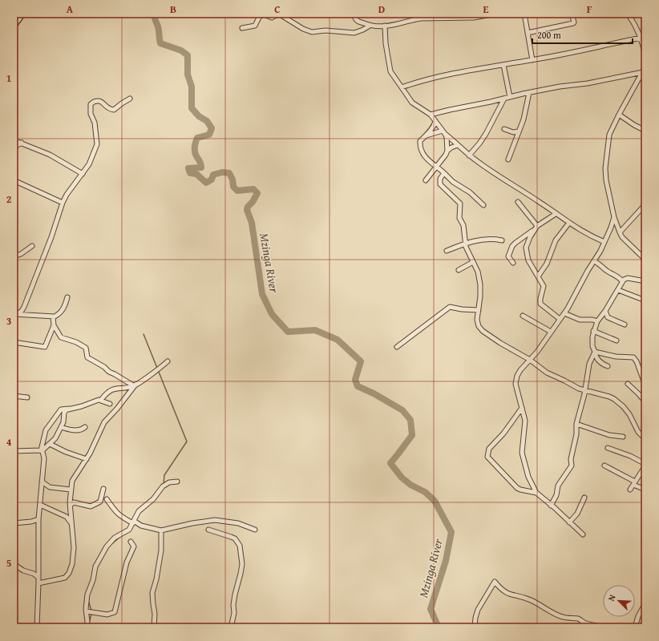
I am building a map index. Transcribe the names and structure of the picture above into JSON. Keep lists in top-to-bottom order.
{
  "water": ["Mzinga River"],
  "scale_bar": "200 m",
  "north": "top left",
  "grid": {
    "columns": [
      "A",
      "B",
      "C",
      "D",
      "E",
      "F"
    ],
    "rows": [
      "1",
      "2",
      "3",
      "4",
      "5"
    ]
  }
}
